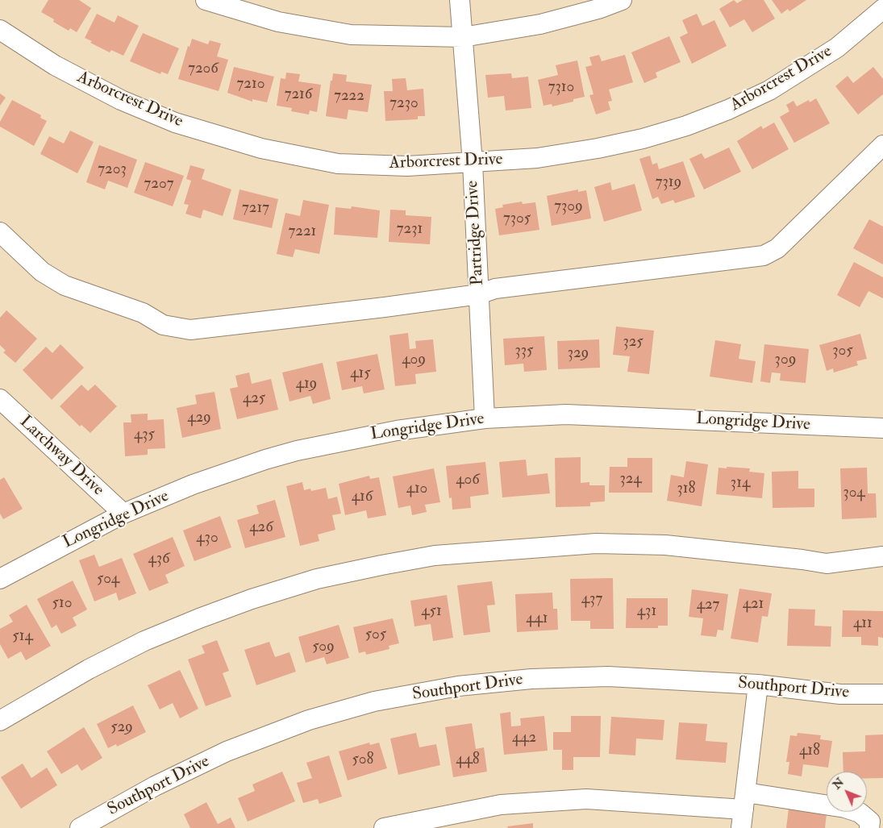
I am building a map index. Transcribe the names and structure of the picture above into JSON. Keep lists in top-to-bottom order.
{
  "streets": {
    "street": [
      "Arborcrest Drive",
      "Partridge Drive",
      "Longridge Drive",
      "Larchway Drive",
      "Southport Drive"
    ]
  },
  "crossings": [
    ["Arborcrest Drive", "Partridge Drive"],
    ["Partridge Drive", "Longridge Drive"],
    ["Longridge Drive", "Larchway Drive"]
  ],
  "house_numbers": [
    "7206",
    "7210",
    "7310",
    "7216",
    "7222",
    "7230",
    "7203",
    "7319",
    "7207",
    "7309",
    "7217",
    "7305",
    "7231",
    "7221",
    "325",
    "335",
    "305",
    "329",
    "409",
    "309",
    "415",
    "419",
    "425",
    "429",
    "435",
    "324",
    "406",
    "314",
    "410",
    "318",
    "304",
    "416",
    "426",
    "430",
    "436",
    "504",
    "437",
    "510",
    "421",
    "427",
    "451",
    "431",
    "441",
    "411",
    "505",
    "514",
    "509",
    "529",
    "442",
    "418",
    "508",
    "448"
  ],
  "north": "top left"
}
